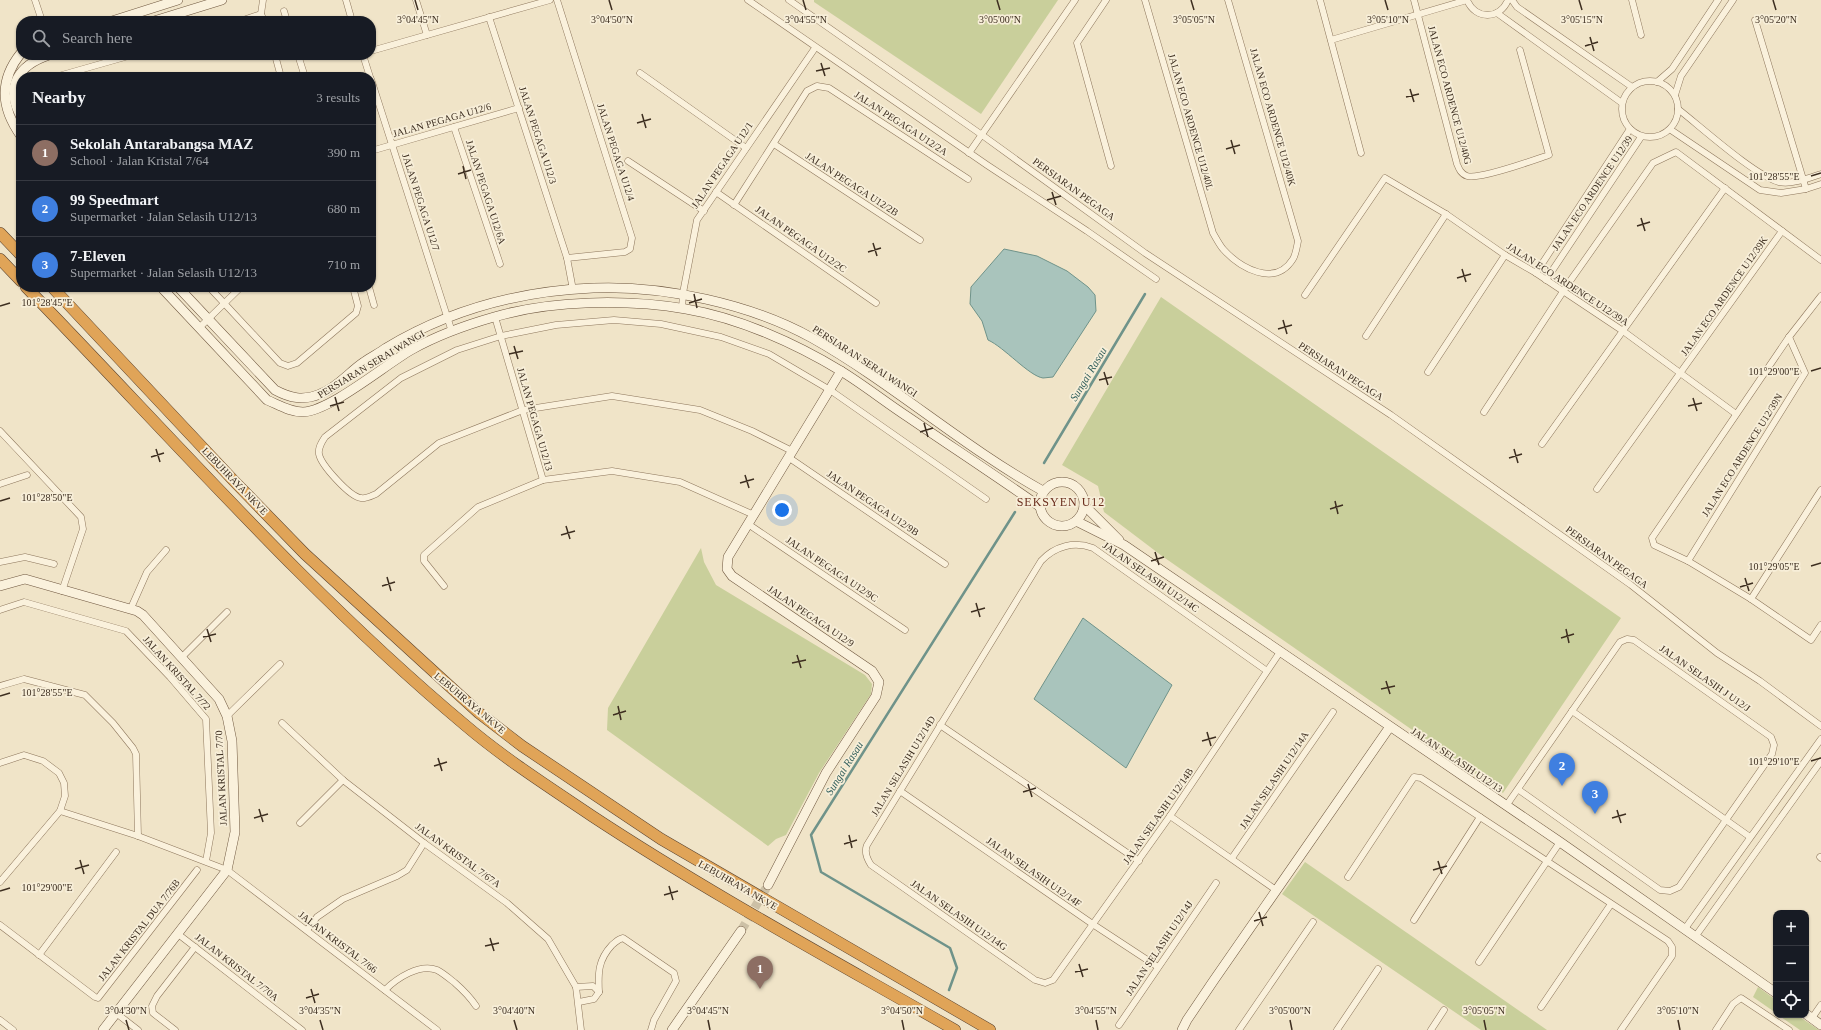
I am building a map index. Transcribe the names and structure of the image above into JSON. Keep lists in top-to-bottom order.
{
  "streets": {
    "highway": ["LEBUHRAYA NKVE"],
    "street": [
      "JALAN ECO ARDENCE U12/40G",
      "JALAN ECO ARDENCE U12/40K",
      "JALAN PEGAGA U12/6",
      "JALAN ECO ARDENCE U12/40L",
      "JALAN PEGAGA U12/2A",
      "JALAN PEGAGA U12/3",
      "JALAN PEGAGA U12/4",
      "JALAN PEGAGA U12/1",
      "JALAN PEGAGA U12/2B",
      "PERSIARAN PEGAGA",
      "JALAN PEGAGA U12/6A",
      "JALAN ECO ARDENCE U12/39",
      "JALAN PEGAGA U12/7",
      "JALAN PEGAGA U12/2C",
      "JALAN ECO ARDENCE U12/39A",
      "JALAN ECO ARDENCE U12/39K",
      "PERSIARAN SERAI WANGI",
      "JALAN PEGAGA U12/13",
      "JALAN ECO ARDENCE U12/39N",
      "JALAN PEGAGA U12/9B",
      "JALAN PEGAGA U12/9C",
      "JALAN SELASIH U12/14C",
      "JALAN PEGAGA U12/9",
      "JALAN KRISTAL 7/72",
      "JALAN SELASIH J U12/J",
      "JALAN SELASIH U12/13",
      "JALAN SELASIH U12/14D",
      "JALAN KRISTAL 7/70",
      "JALAN SELASIH U12/14A",
      "JALAN SELASIH U12/14B",
      "JALAN KRISTAL 7/67A",
      "JALAN SELASIH U12/14F",
      "JALAN SELASIH U12/14G",
      "JALAN KRISTAL DUA 7/76B",
      "JALAN KRISTAL 7/66",
      "JALAN SELASIH U12/14J",
      "JALAN KRISTAL 7/70A"
    ]
  },
  "crossings": [
    ["JALAN ECO ARDENCE U12/40K", "JALAN ECO ARDENCE U12/40L"],
    ["JALAN PEGAGA U12/6", "JALAN PEGAGA U12/3"],
    ["JALAN PEGAGA U12/6", "JALAN PEGAGA U12/6A"],
    ["JALAN PEGAGA U12/6", "JALAN PEGAGA U12/7"],
    ["JALAN PEGAGA U12/2A", "JALAN PEGAGA U12/2B"],
    ["JALAN PEGAGA U12/3", "JALAN PEGAGA U12/4"],
    ["JALAN PEGAGA U12/3", "PERSIARAN SERAI WANGI"],
    ["JALAN PEGAGA U12/1", "JALAN PEGAGA U12/2C"],
    ["JALAN PEGAGA U12/1", "PERSIARAN SERAI WANGI"],
    ["JALAN ECO ARDENCE U12/39", "JALAN ECO ARDENCE U12/39A"],
    ["JALAN PEGAGA U12/7", "PERSIARAN SERAI WANGI"],
    ["JALAN ECO ARDENCE U12/39A", "JALAN ECO ARDENCE U12/39K"],
    ["PERSIARAN SERAI WANGI", "JALAN PEGAGA U12/13"],
    ["PERSIARAN SERAI WANGI", "JALAN PEGAGA U12/9"],
    ["PERSIARAN SERAI WANGI", "JALAN SELASIH U12/13"],
    ["JALAN PEGAGA U12/13", "JALAN PEGAGA U12/9B"],
    ["JALAN PEGAGA U12/9B", "JALAN PEGAGA U12/9"],
    ["JALAN PEGAGA U12/9C", "JALAN PEGAGA U12/9"],
    ["JALAN SELASIH U12/14C", "JALAN SELASIH U12/14D"],
    ["JALAN SELASIH U12/14C", "JALAN SELASIH U12/14B"],
    ["JALAN KRISTAL 7/72", "JALAN KRISTAL 7/66"],
    ["JALAN SELASIH U12/13", "JALAN SELASIH U12/14B"],
    ["JALAN SELASIH U12/14D", "JALAN SELASIH U12/14F"],
    ["JALAN SELASIH U12/14D", "JALAN SELASIH U12/14G"],
    ["JALAN KRISTAL 7/70", "JALAN KRISTAL 7/66"],
    ["JALAN KRISTAL 7/70", "JALAN KRISTAL 7/70A"],
    ["JALAN SELASIH U12/14B", "JALAN SELASIH U12/14F"],
    ["JALAN SELASIH U12/14B", "JALAN SELASIH U12/14G"],
    ["JALAN SELASIH U12/14F", "JALAN SELASIH U12/14J"]
  ],
  "districts": ["SEKSYEN U12"],
  "water": ["Sungai Rasau"],
  "page": {
    "search": "Search here",
    "heading": ["Nearby", "3 results"],
    "list": [
      {
        "mark": "1",
        "name": "Sekolah Antarabangsa MAZ",
        "note": "School · Jalan Kristal 7/64",
        "value": "390 m"
      },
      {
        "mark": "2",
        "name": "99 Speedmart",
        "note": "Supermarket · Jalan Selasih U12/13",
        "value": "680 m"
      },
      {
        "mark": "3",
        "name": "7-Eleven",
        "note": "Supermarket · Jalan Selasih U12/13",
        "value": "710 m"
      }
    ],
    "pins": ["2", "3", "1"],
    "map_buttons": ["+", "−"]
  },
  "coordinates": [
    "3°04'45\"N",
    "3°04'50\"N",
    "3°04'55\"N",
    "3°05'00\"N",
    "3°05'05\"N",
    "3°05'10\"N",
    "3°05'15\"N",
    "3°05'20\"N",
    "101°28'55\"E",
    "101°28'45\"E",
    "101°29'00\"E",
    "101°28'50\"E",
    "101°29'05\"E",
    "101°29'10\"E",
    "3°04'30\"N",
    "3°04'35\"N",
    "3°04'40\"N"
  ]
}
